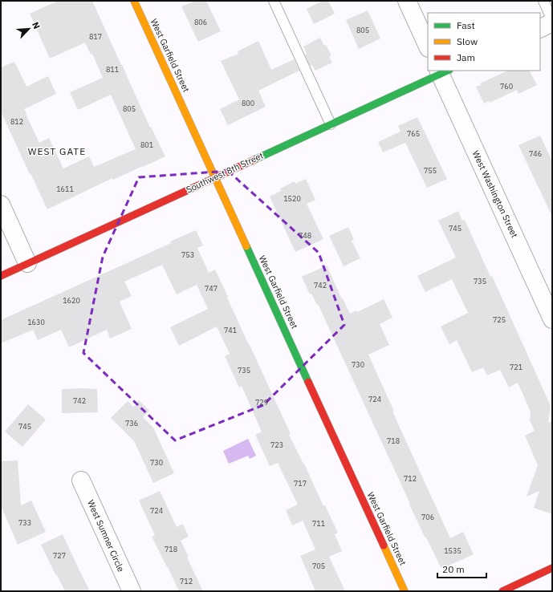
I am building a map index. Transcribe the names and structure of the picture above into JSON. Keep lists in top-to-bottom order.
{
  "streets": {
    "street": [
      "West Garfield Street",
      "Southwest 8th Street",
      "West Washington Street",
      "West Sumner Circle"
    ]
  },
  "crossings": [
    ["West Garfield Street", "Southwest 8th Street"],
    ["Southwest 8th Street", "West Washington Street"]
  ],
  "districts": ["WEST GATE"],
  "house_numbers": [
    "806",
    "805",
    "817",
    "811",
    "760",
    "800",
    "805",
    "812",
    "765",
    "801",
    "746",
    "755",
    "1611",
    "1520",
    "745",
    "748",
    "753",
    "735",
    "742",
    "747",
    "1620",
    "725",
    "1630",
    "741",
    "730",
    "721",
    "735",
    "724",
    "742",
    "729",
    "736",
    "745",
    "718",
    "723",
    "730",
    "712",
    "717",
    "724",
    "706",
    "733",
    "711",
    "718",
    "1535",
    "727",
    "705",
    "712"
  ],
  "legend": ["Fast", "Slow", "Jam"],
  "scale_bar": "20 m",
  "north": "top right"
}
